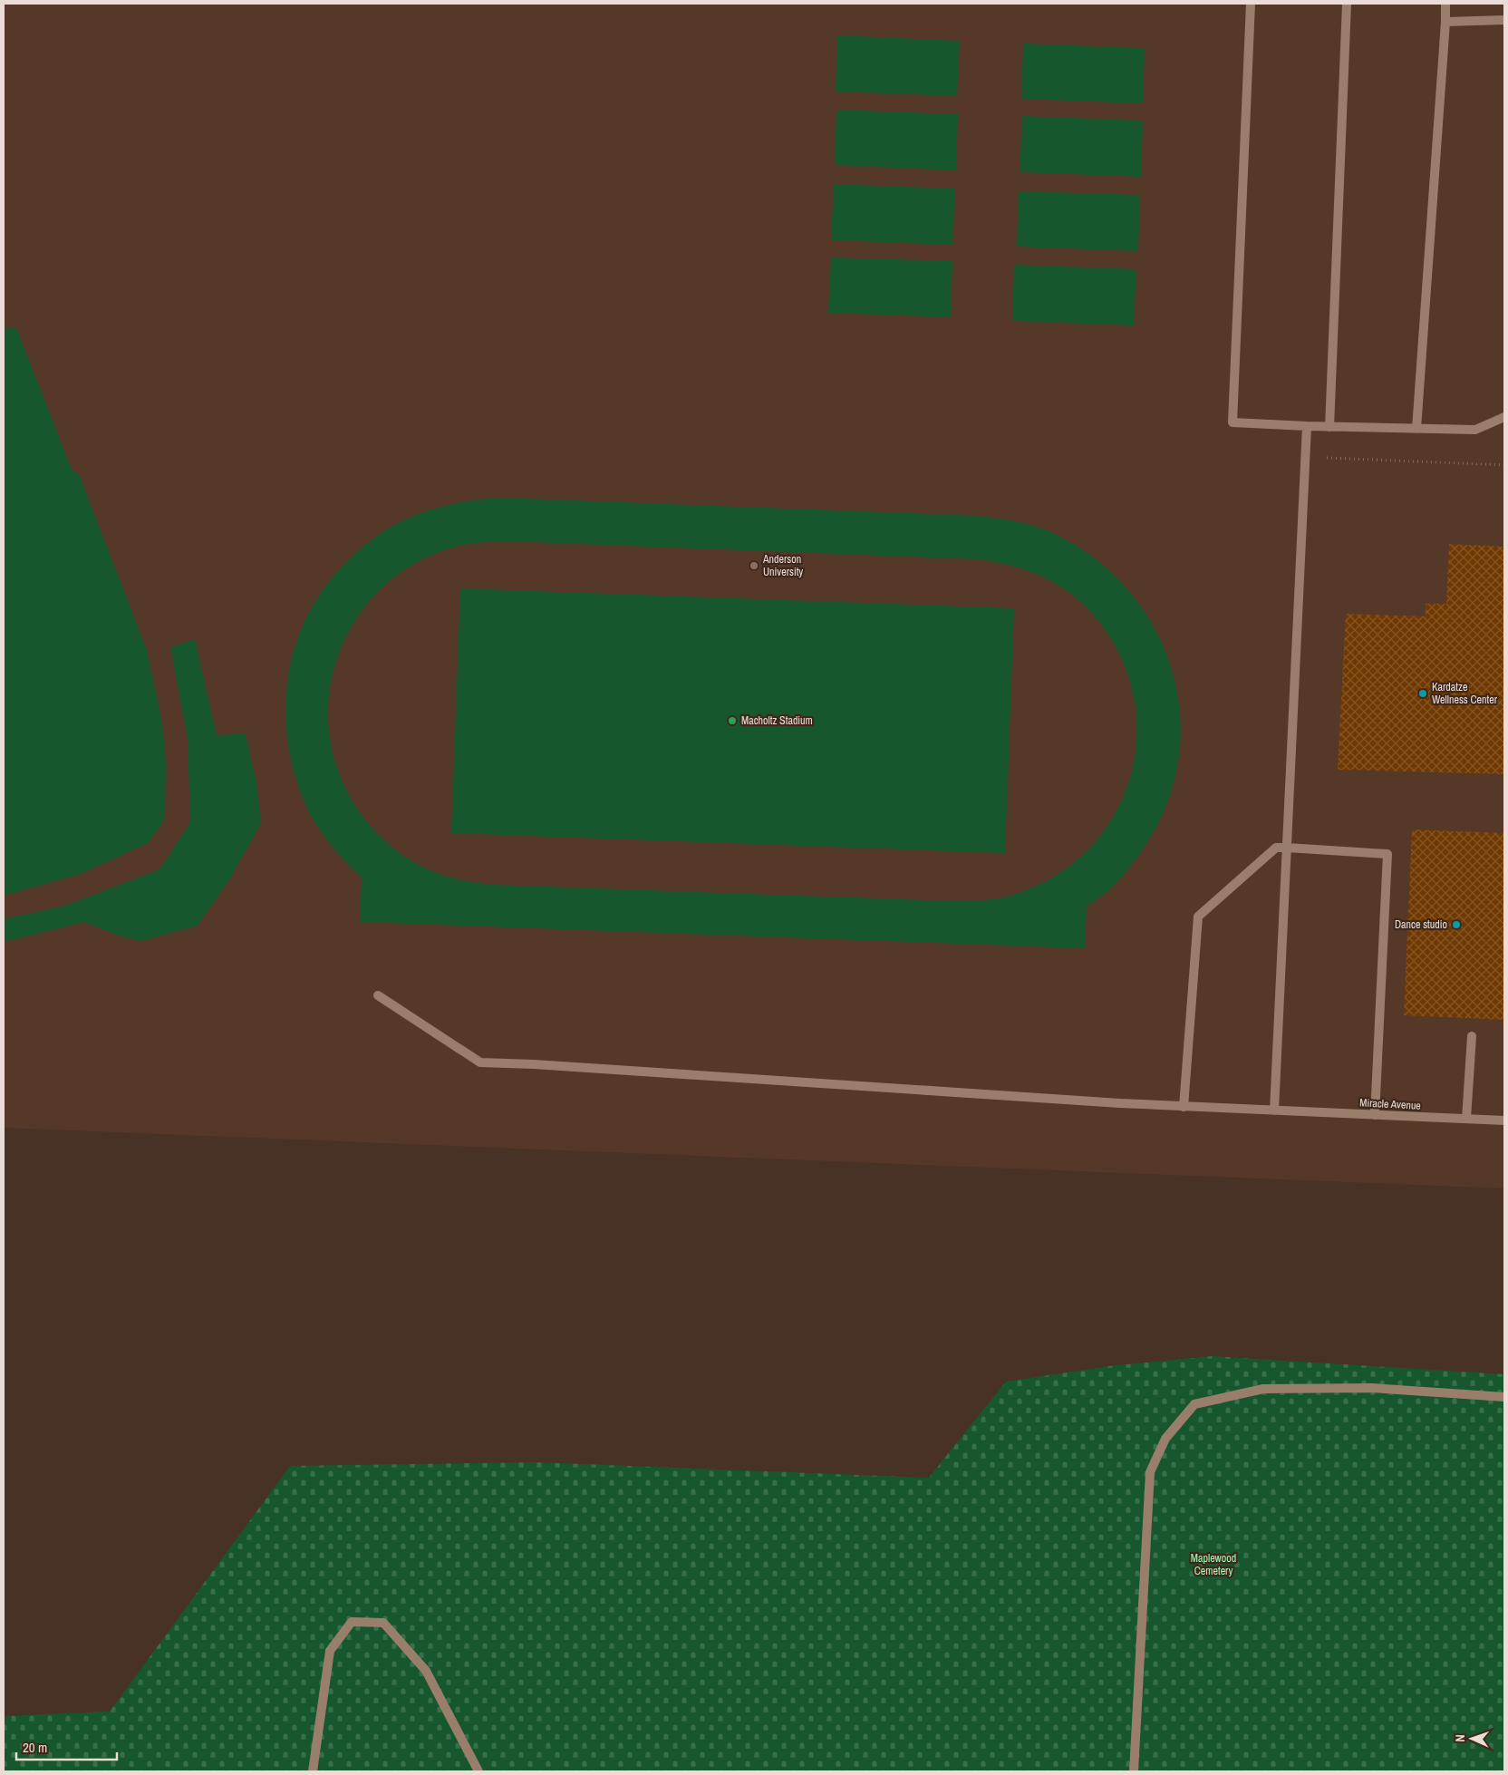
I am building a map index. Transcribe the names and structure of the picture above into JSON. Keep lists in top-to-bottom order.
{
  "streets": {
    "lane": ["Miracle Avenue"]
  },
  "parks": ["Maplewood Cemetery"],
  "places": [
    "Anderson University",
    "Kardatze Wellness Center",
    "Macholtz Stadium",
    "Dance studio"
  ],
  "scale_bar": "20 m",
  "north": "left"
}
